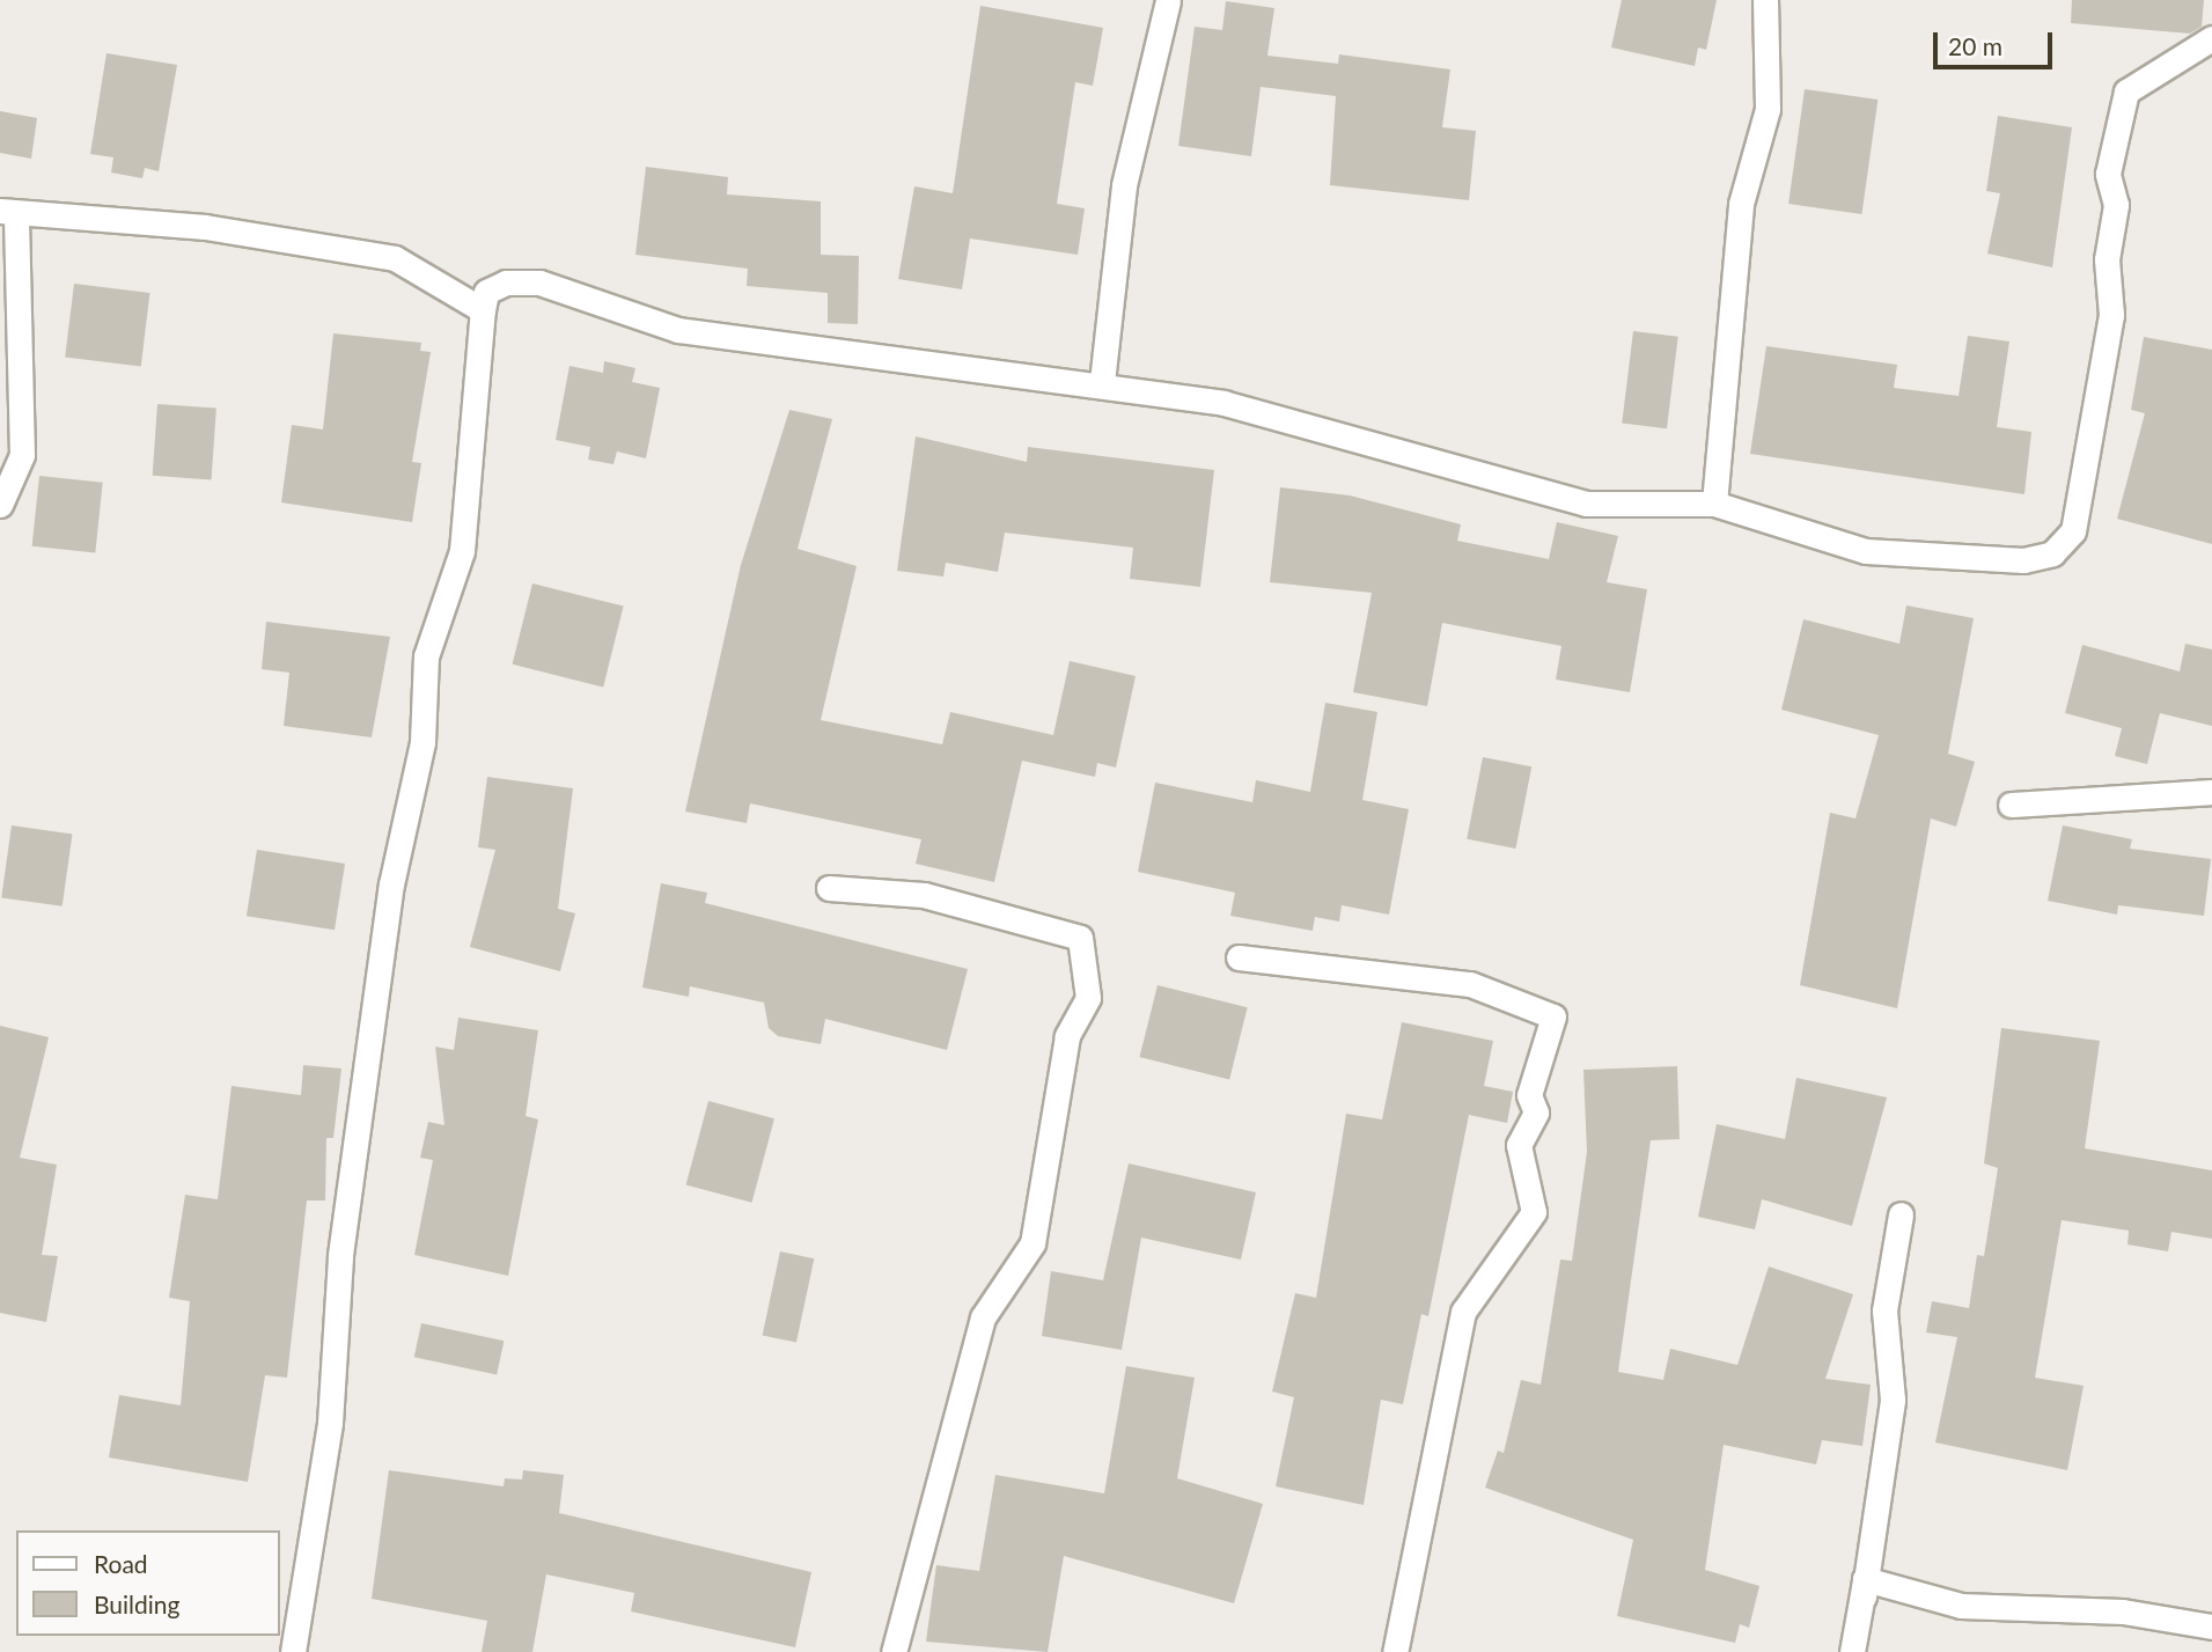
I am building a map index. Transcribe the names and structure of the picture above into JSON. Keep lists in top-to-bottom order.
{
  "legend": ["Road", "Building"],
  "scale_bar": "20 m"
}
